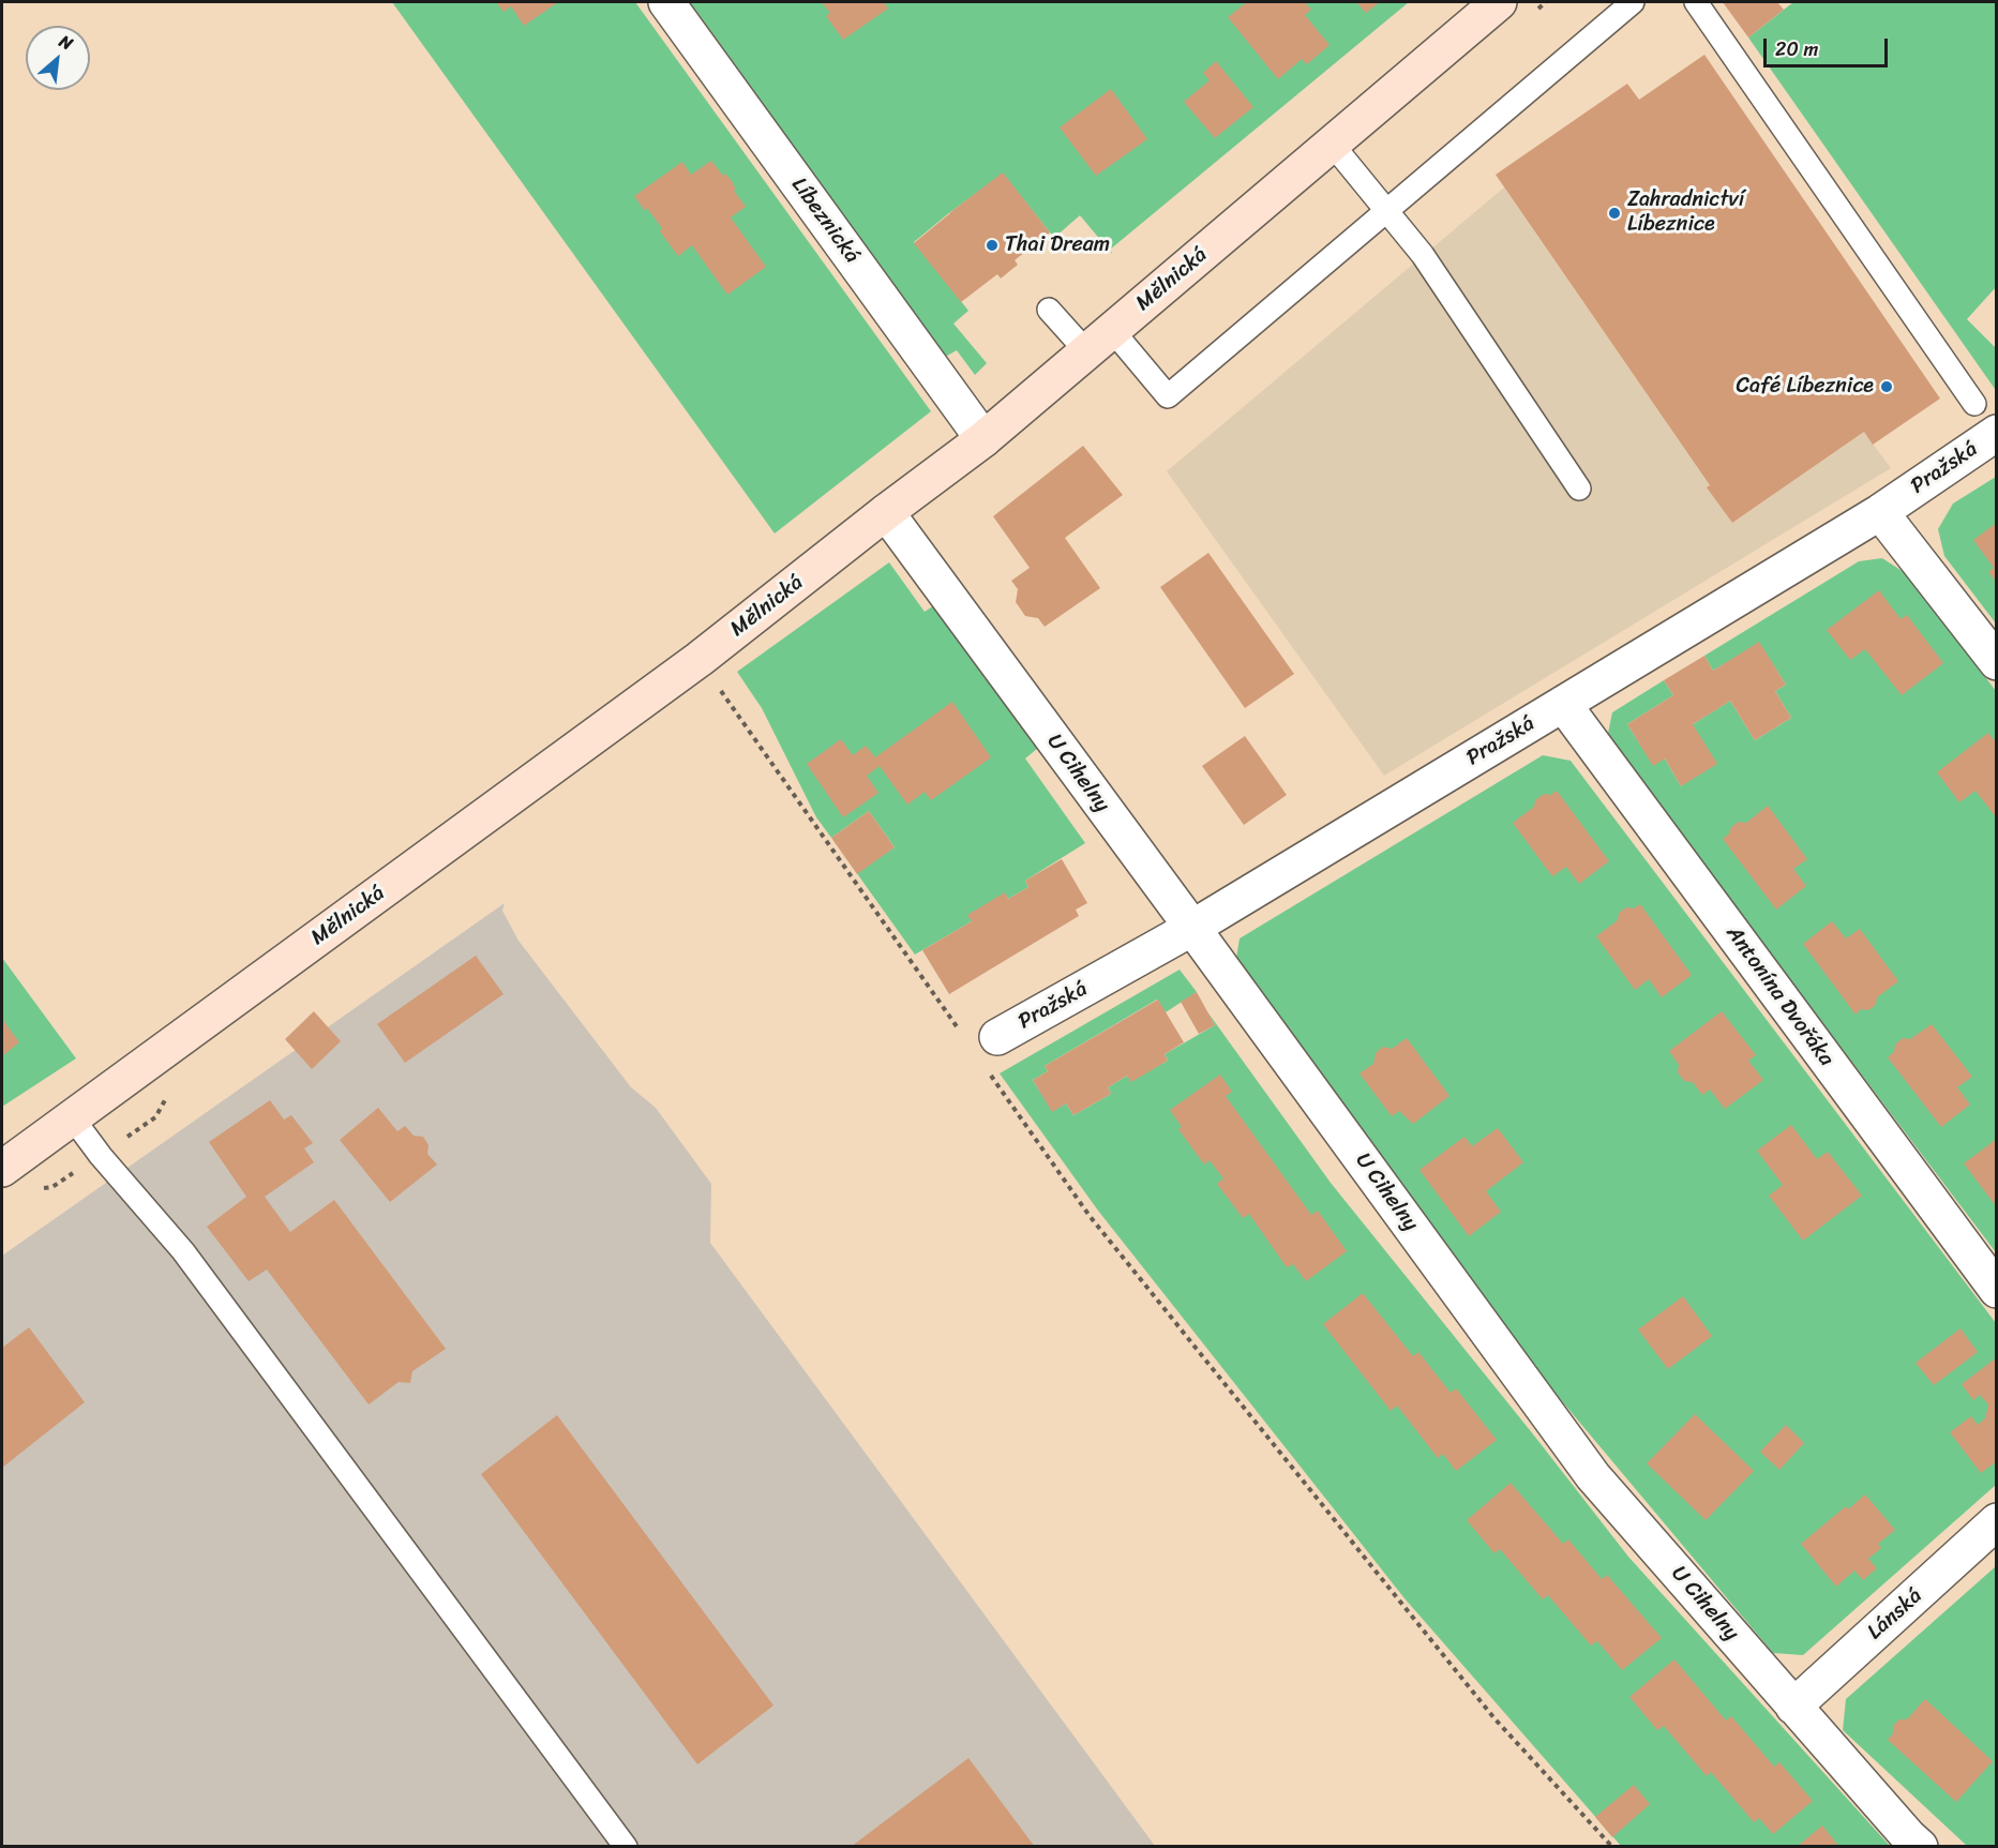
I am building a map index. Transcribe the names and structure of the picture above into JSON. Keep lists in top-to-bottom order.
{
  "streets": {
    "main road": ["Mělnická"],
    "street": [
      "Líbeznická",
      "Pražská",
      "U Cihelny",
      "Antonína Dvořáka",
      "Lánská"
    ]
  },
  "crossings": [
    ["Líbeznická", "Mělnická"],
    ["Mělnická", "U Cihelny"],
    ["Pražská", "U Cihelny"],
    ["Pražská", "Antonína Dvořáka"],
    ["U Cihelny", "Lánská"]
  ],
  "places": ["Zahradnictví Líbeznice", "Thai Dream", "Café Líbeznice"],
  "scale_bar": "20 m",
  "north": "top right"
}
